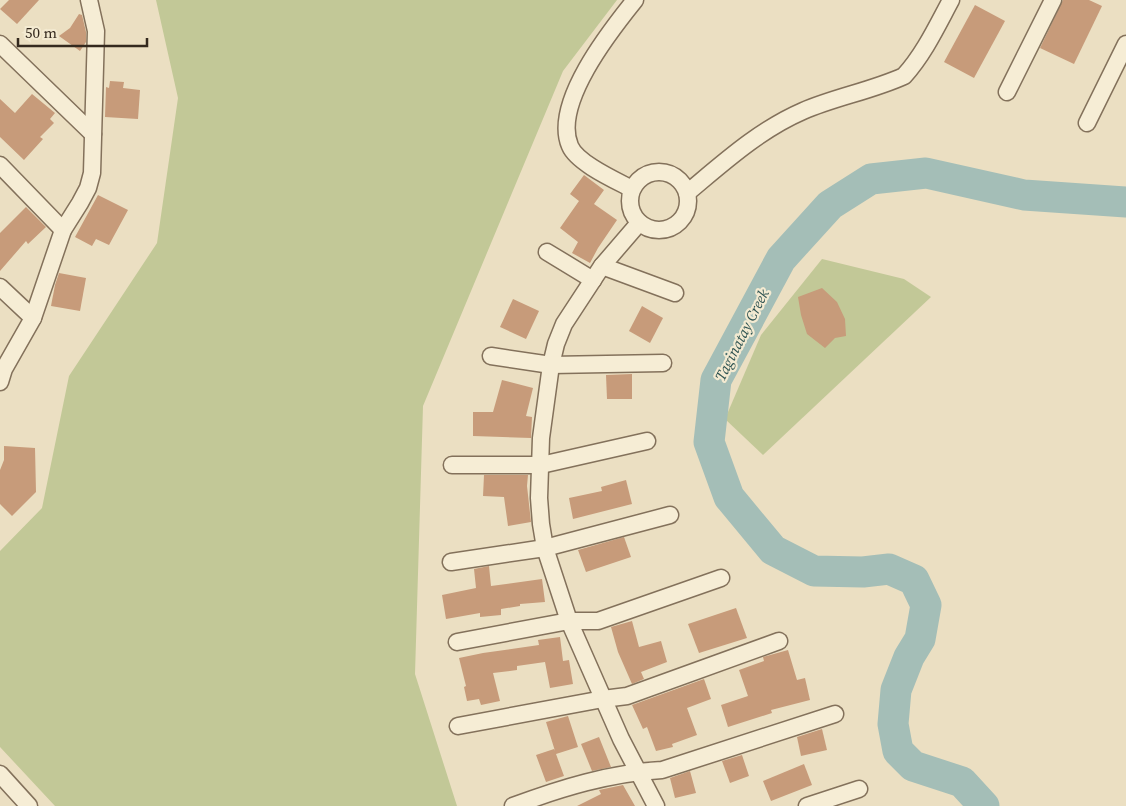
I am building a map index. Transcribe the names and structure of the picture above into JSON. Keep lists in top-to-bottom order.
{
  "water": ["Taginatay Creek"],
  "scale_bar": "50 m"
}
